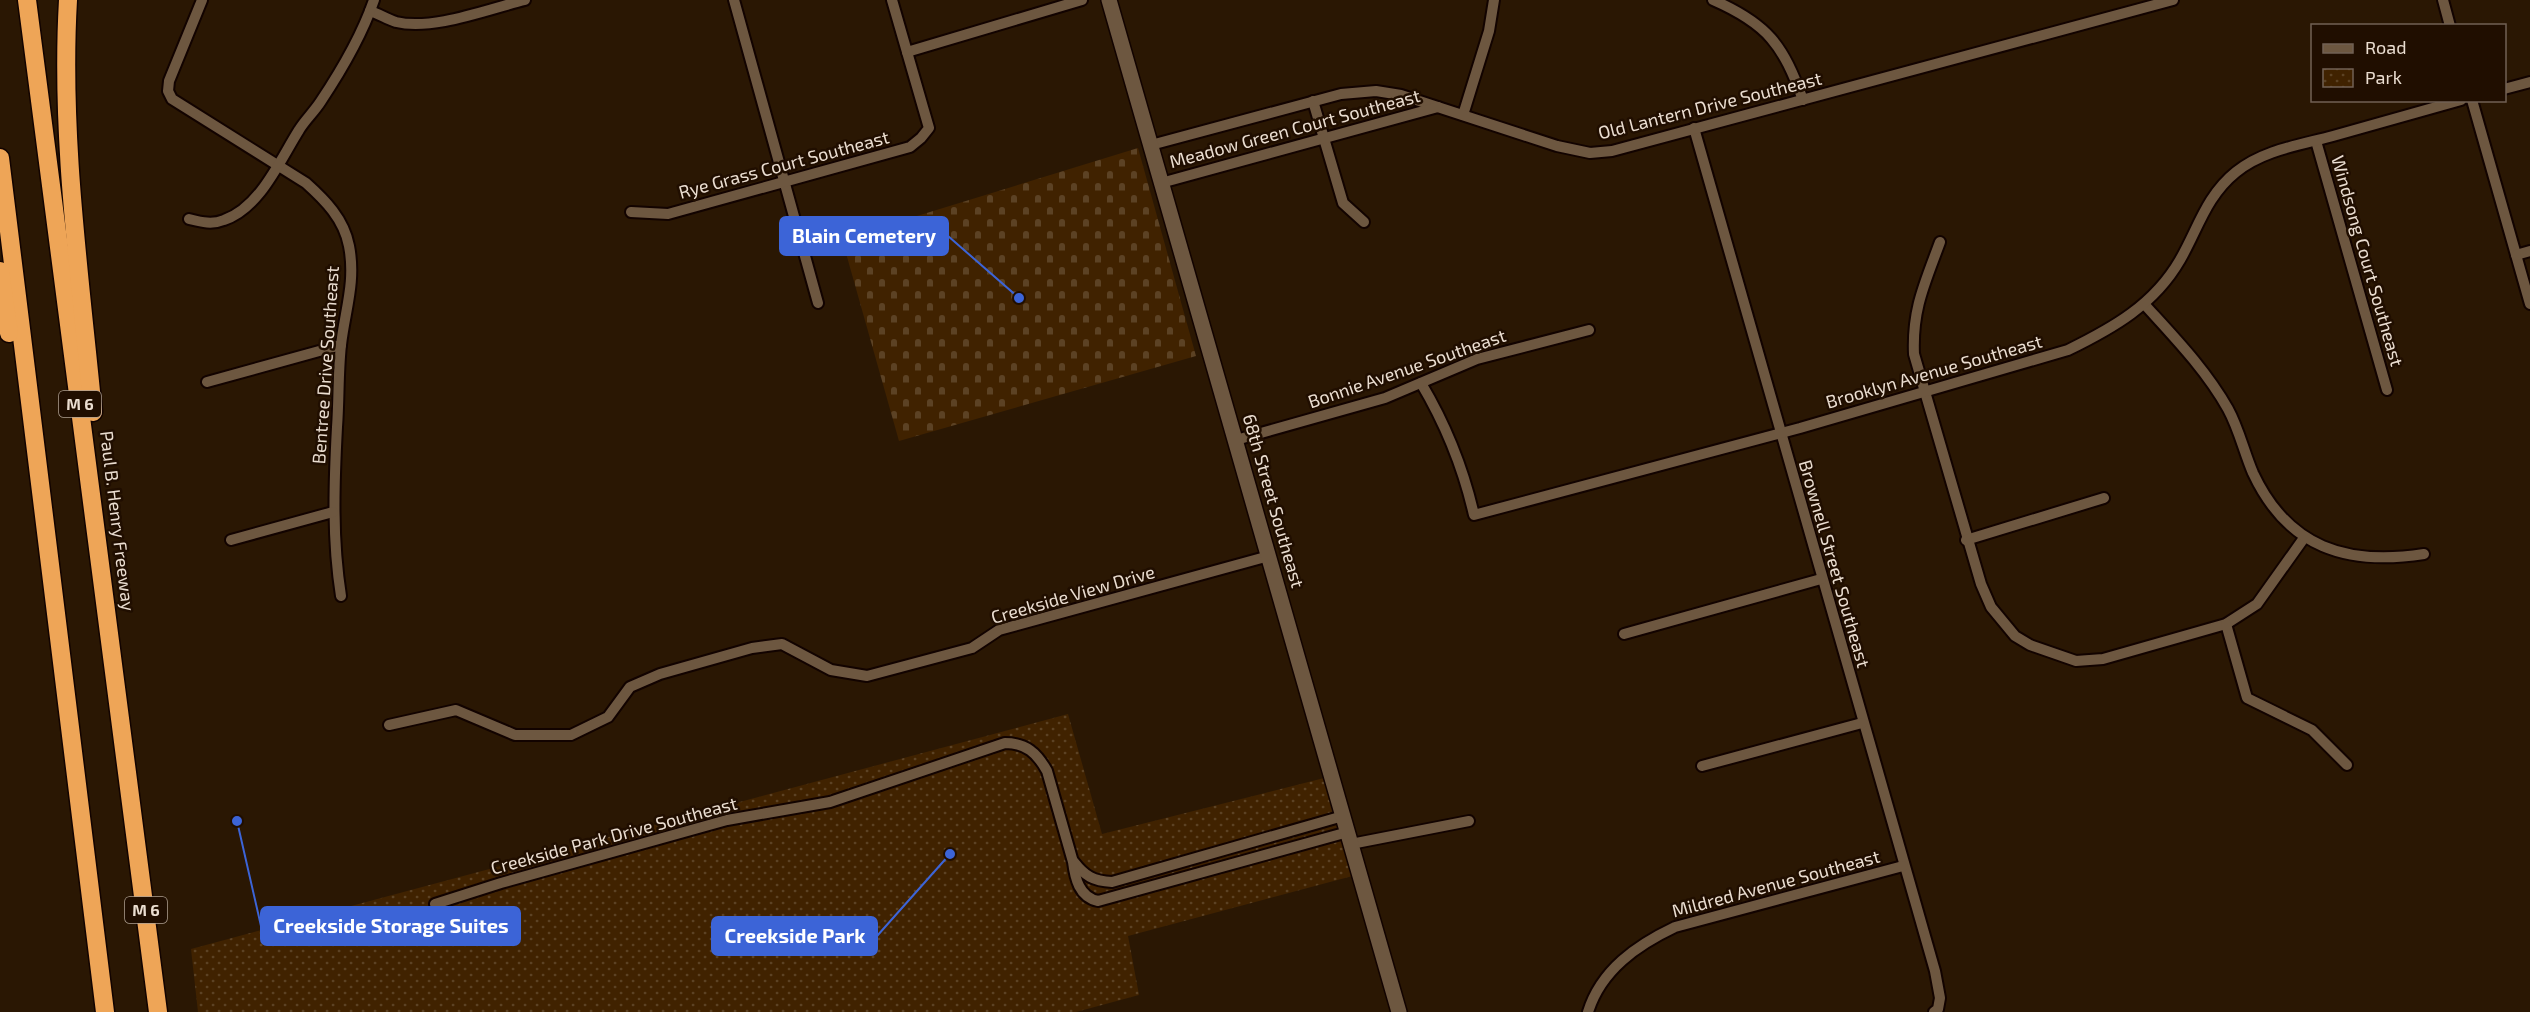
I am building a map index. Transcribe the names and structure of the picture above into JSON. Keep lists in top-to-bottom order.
{
  "streets": {
    "highway": ["M 6", "Paul B. Henry Freeway"],
    "main road": ["68th Street Southeast"],
    "street": [
      "Old Lantern Drive Southeast",
      "Meadow Green Court Southeast",
      "Rye Grass Court Southeast",
      "Windsong Court Southeast",
      "Bentree Drive Southeast",
      "Bonnie Avenue Southeast",
      "Brooklyn Avenue Southeast",
      "Brownell Street Southeast",
      "Creekside View Drive",
      "Creekside Park Drive Southeast",
      "Mildred Avenue Southeast"
    ]
  },
  "crossings": [
    ["Old Lantern Drive Southeast", "Meadow Green Court Southeast"],
    ["Old Lantern Drive Southeast", "68th Street Southeast"],
    ["Old Lantern Drive Southeast", "Brownell Street Southeast"],
    ["Meadow Green Court Southeast", "68th Street Southeast"],
    ["Windsong Court Southeast", "Brooklyn Avenue Southeast"],
    ["Bonnie Avenue Southeast", "Brooklyn Avenue Southeast"],
    ["Bonnie Avenue Southeast", "68th Street Southeast"],
    ["Brooklyn Avenue Southeast", "Brownell Street Southeast"],
    ["68th Street Southeast", "Creekside View Drive"],
    ["68th Street Southeast", "Creekside Park Drive Southeast"],
    ["Brownell Street Southeast", "Mildred Avenue Southeast"]
  ],
  "places": ["Blain Cemetery", "Creekside Storage Suites", "Creekside Park"],
  "legend": ["Road", "Park"]
}
